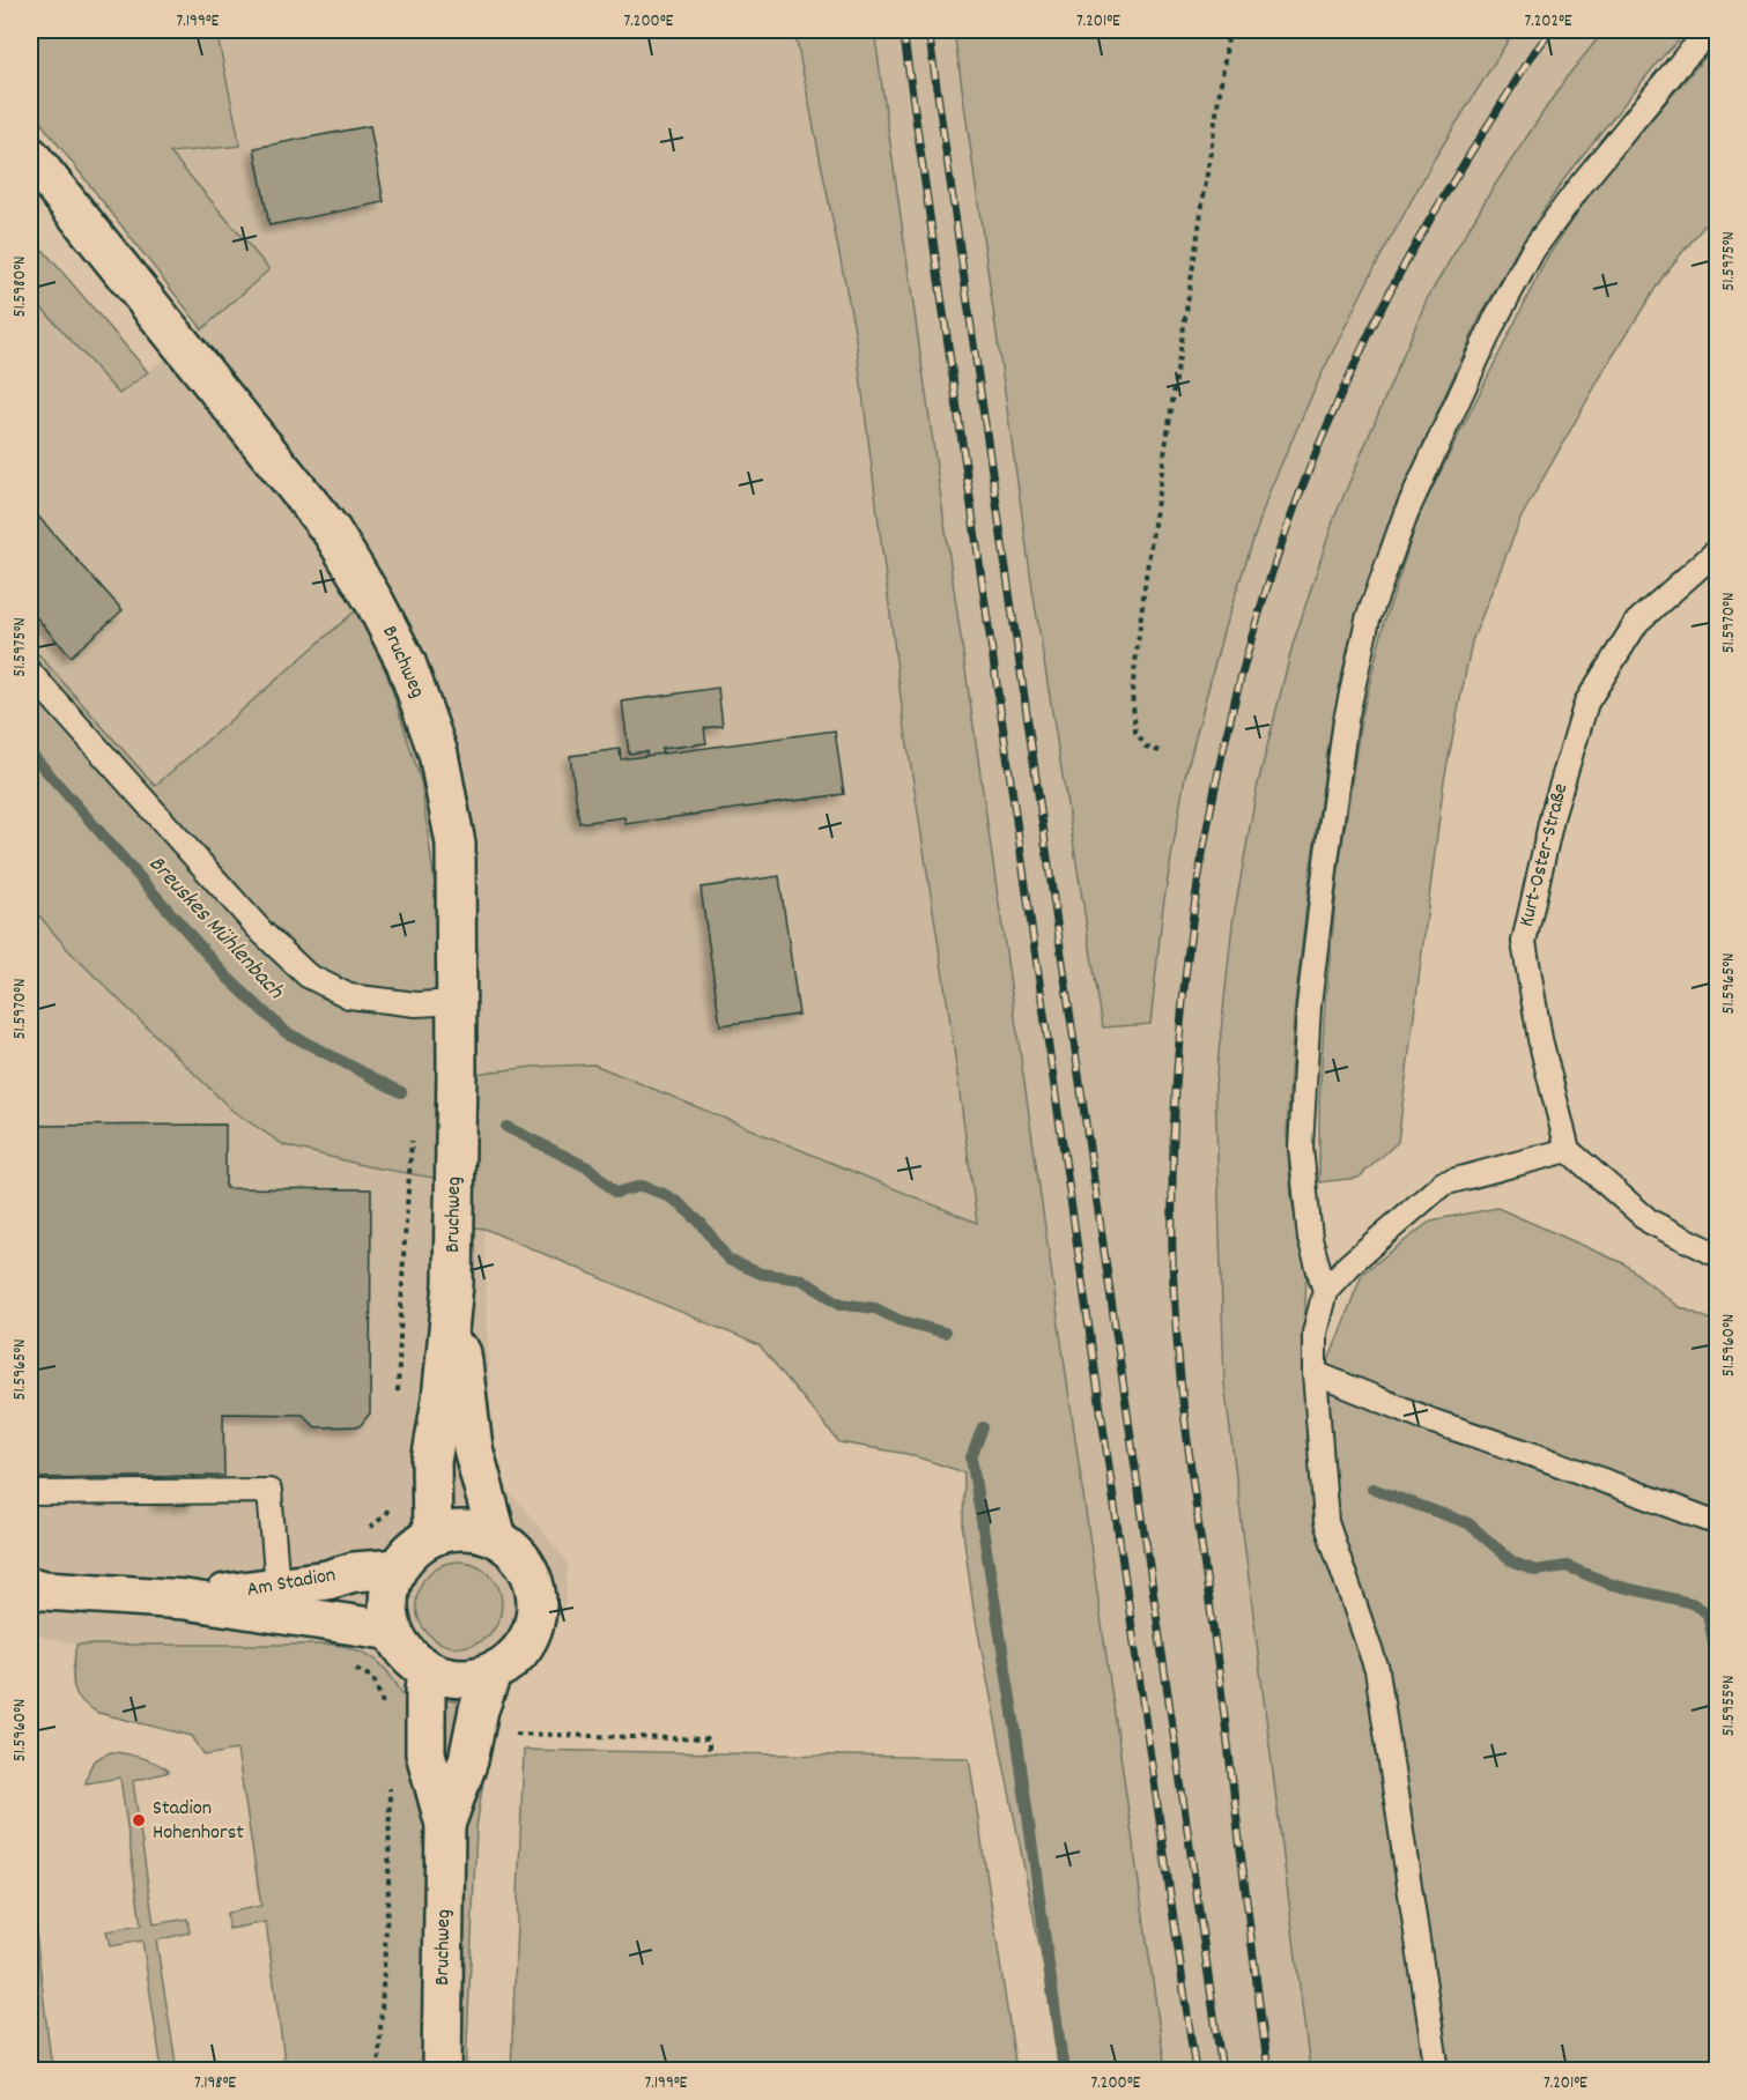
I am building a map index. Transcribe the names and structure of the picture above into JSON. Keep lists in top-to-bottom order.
{
  "streets": {
    "street": ["Bruchweg", "Am Stadion"],
    "lane": ["Kurt-Oster-Straße"]
  },
  "crossings": [
    ["Bruchweg", "Am Stadion"]
  ],
  "water": ["Breuskes Mühlenbach"],
  "places": ["Stadion Hohenhorst"],
  "coordinates": [
    "7.199°E",
    "7.200°E",
    "7.201°E",
    "7.202°E",
    "51.5975°N",
    "51.5980°N",
    "51.5970°N",
    "51.5965°N",
    "51.5960°N",
    "51.5955°N",
    "7.198°E"
  ]
}
